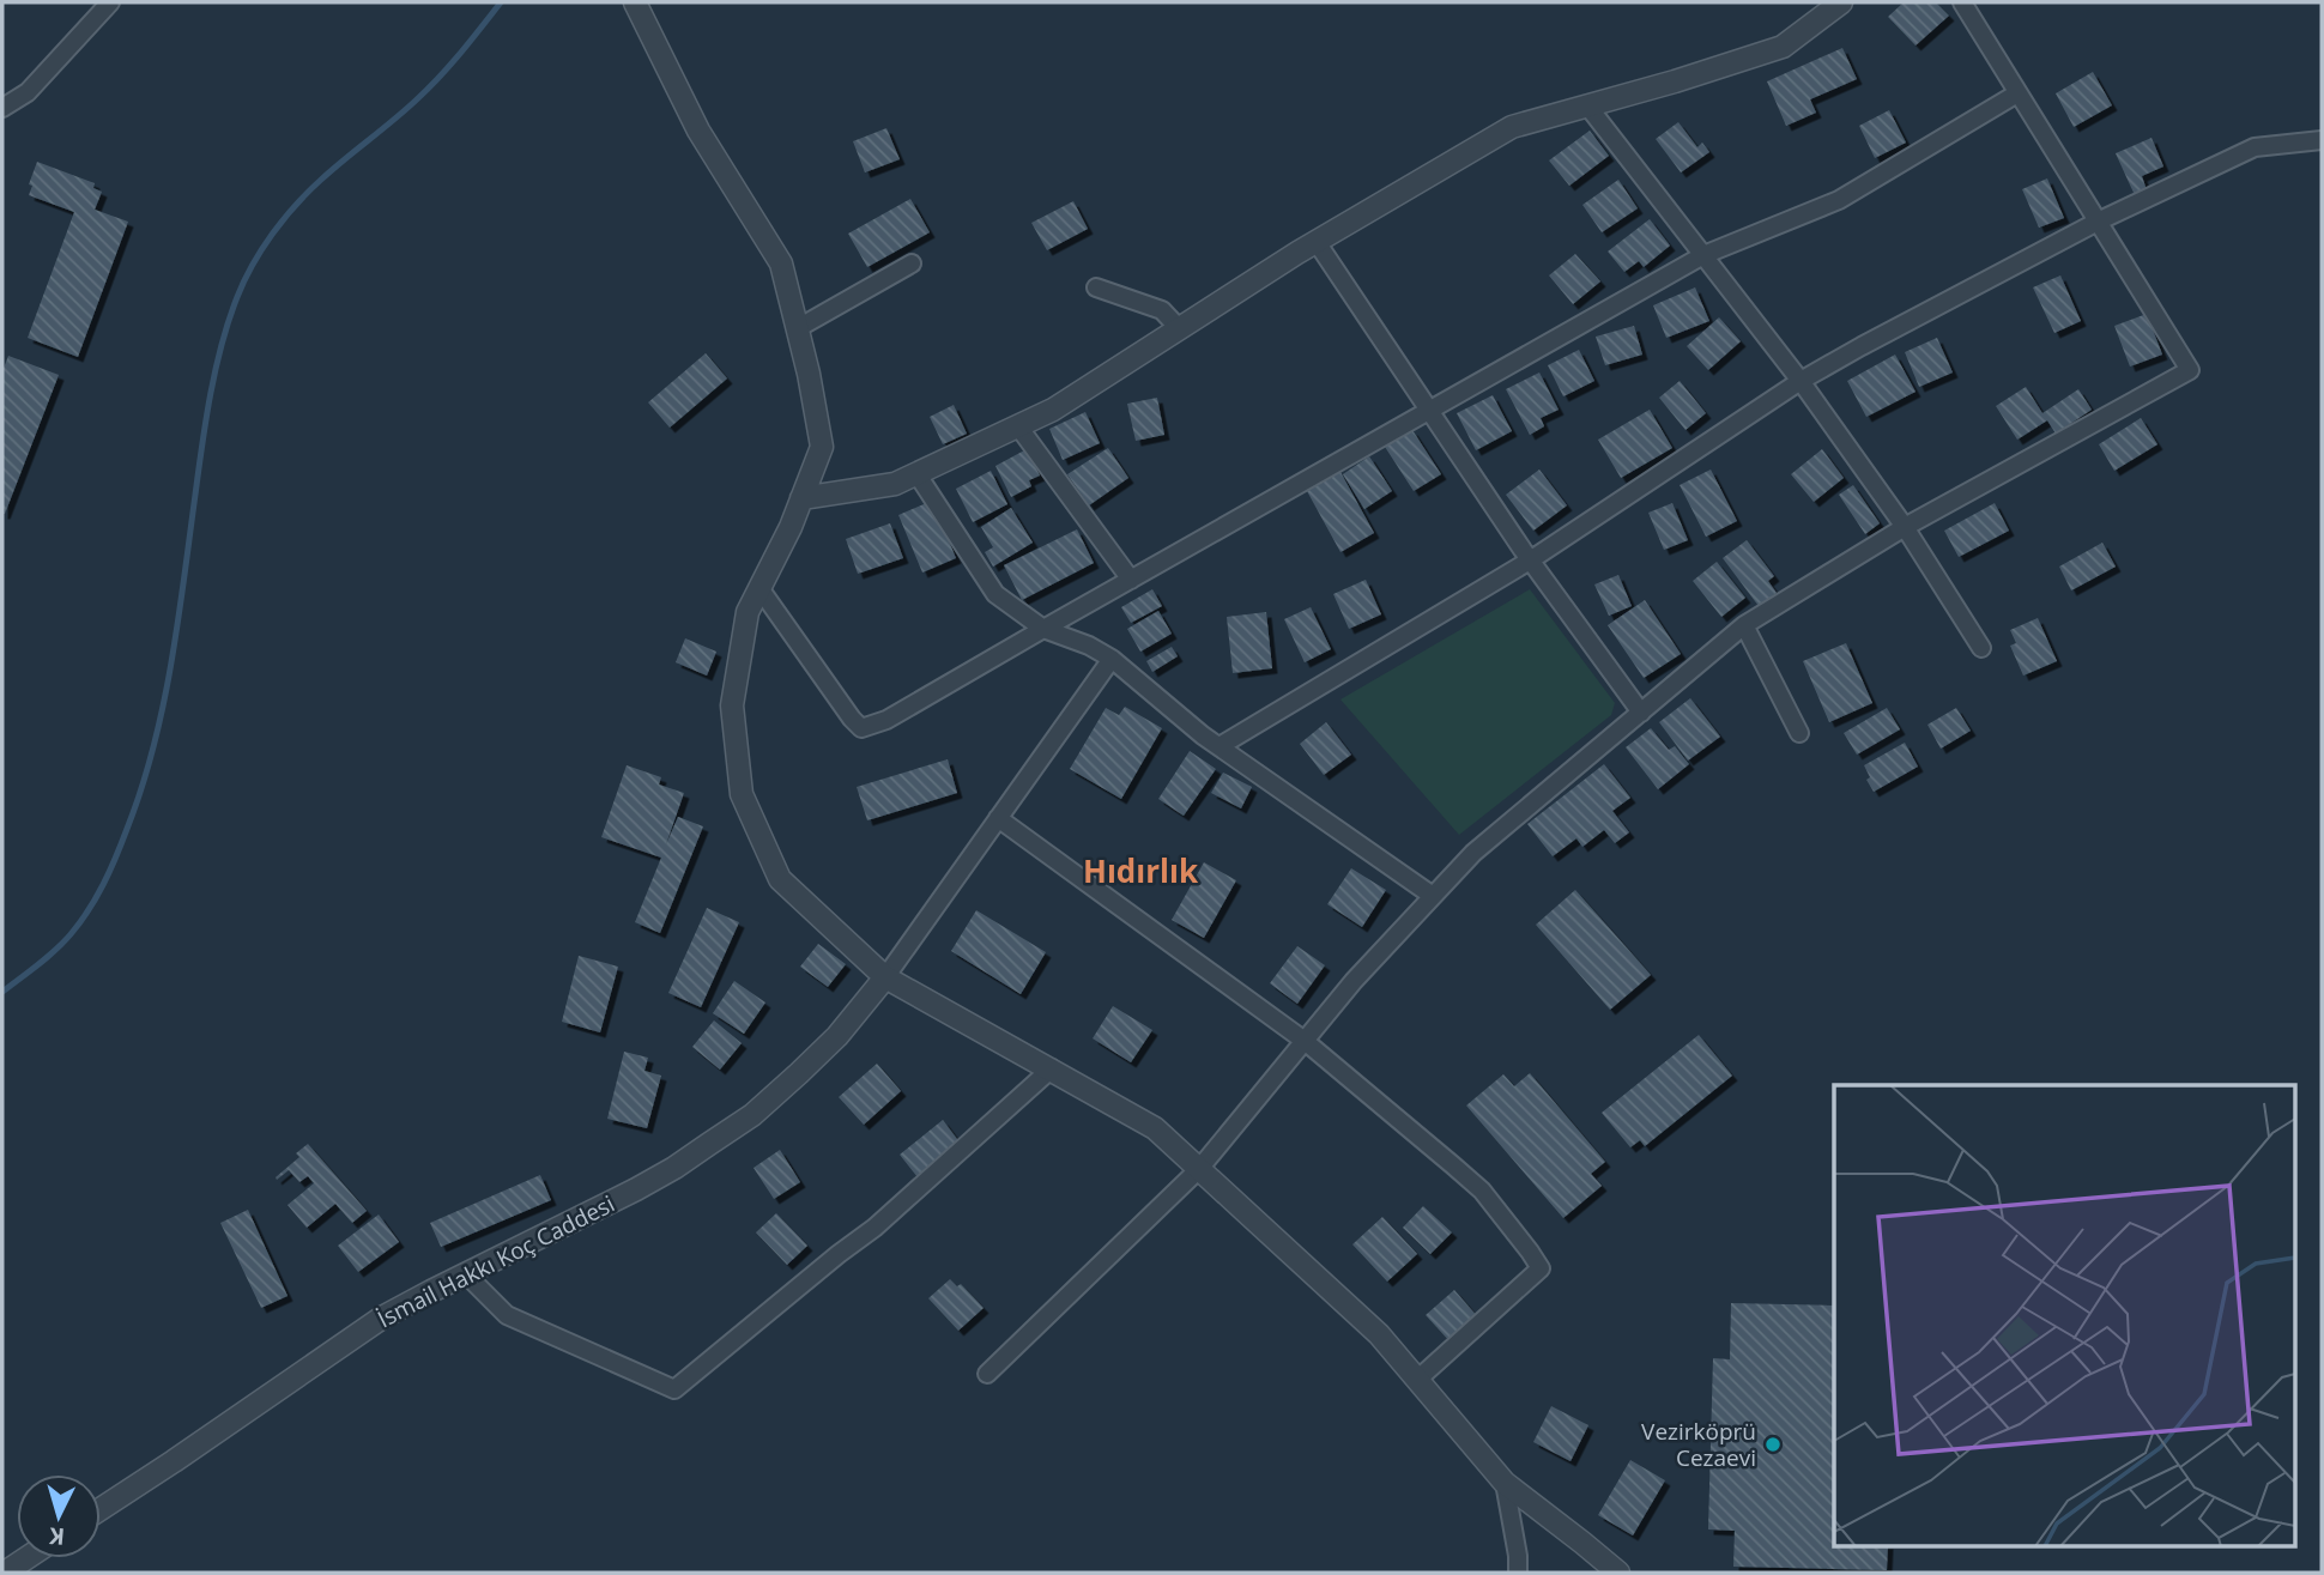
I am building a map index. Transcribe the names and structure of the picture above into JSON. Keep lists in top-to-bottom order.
{
  "streets": {
    "street": ["İsmail Hakkı Koç Caddesi"]
  },
  "districts": ["Hıdırlık"],
  "places": ["Vezirköprü Cezaevi"],
  "north": "bottom"
}
